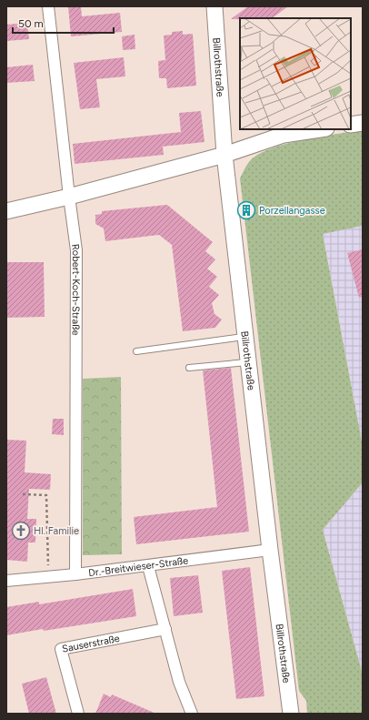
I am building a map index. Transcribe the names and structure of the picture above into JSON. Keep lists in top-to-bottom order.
{
  "streets": {
    "street": [
      "Billrothstraße",
      "Robert-Koch-Straße",
      "Dr.-Breitwieser-Straße",
      "Sauserstraße"
    ]
  },
  "crossings": [
    ["Billrothstraße", "Dr.-Breitwieser-Straße"],
    ["Robert-Koch-Straße", "Dr.-Breitwieser-Straße"]
  ],
  "places": {
    "building": ["Porzellangasse"],
    "church": ["Hl. Familie"]
  },
  "scale_bar": "50 m"
}
